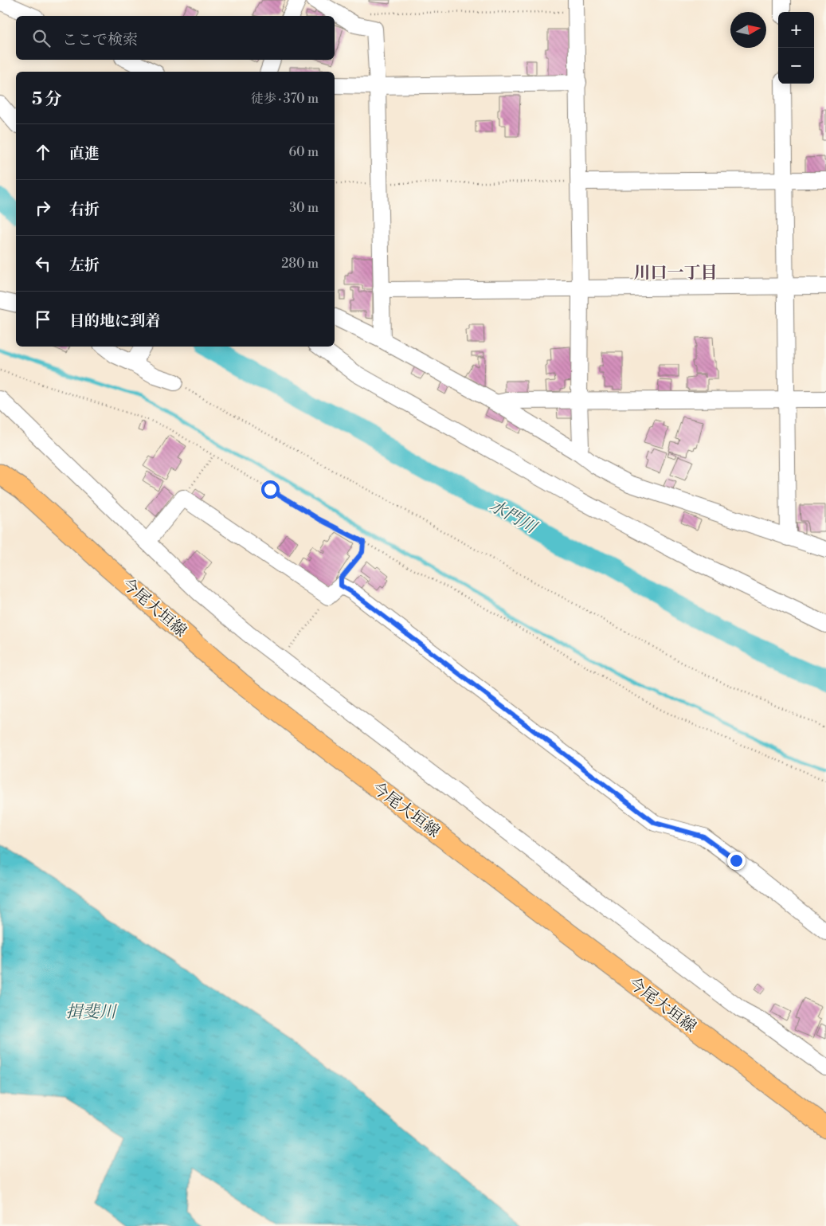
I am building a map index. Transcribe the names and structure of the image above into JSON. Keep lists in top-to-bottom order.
{
  "streets": {
    "main road": ["今尾大垣線"]
  },
  "districts": ["川口一丁目"],
  "water": ["水門川", "揖斐川"],
  "north": "right",
  "page": {
    "map_buttons": ["+", "−"],
    "search": "ここで検索",
    "heading": ["5 分", "徒歩 · 370 m"],
    "list": [
      ["直進", "60 m"],
      ["右折", "30 m"],
      ["左折", "280 m"],
      "目的地に到着"
    ]
  }
}
